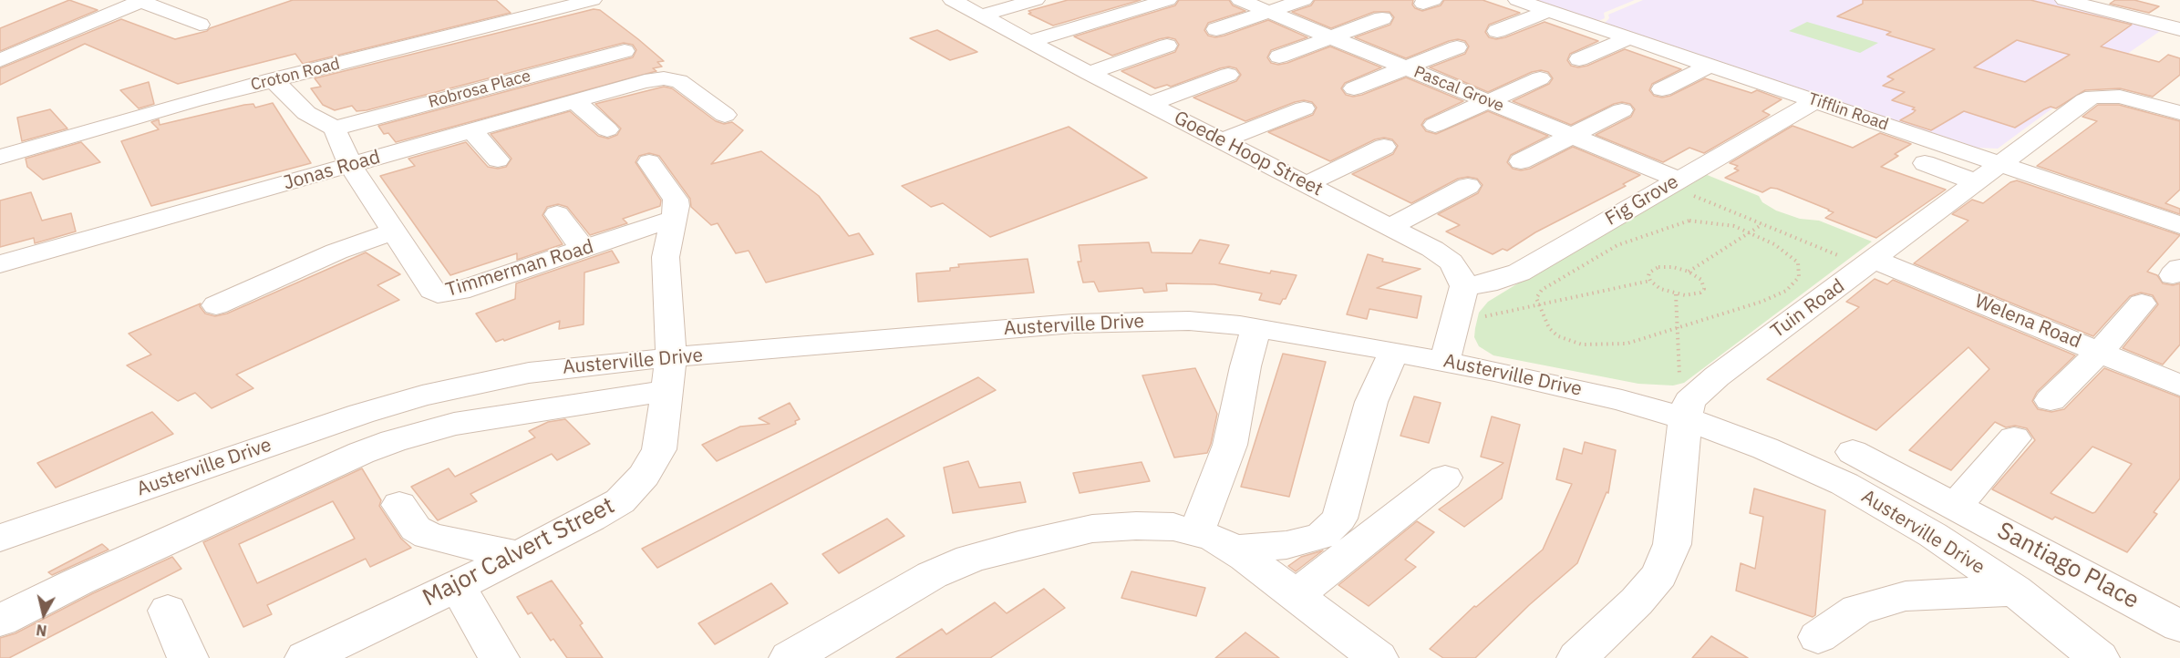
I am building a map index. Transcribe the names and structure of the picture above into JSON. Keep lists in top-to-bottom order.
{
  "streets": {
    "street": [
      "Croton Road",
      "Robrosa Place",
      "Pascal Grove",
      "Tifflin Road",
      "Goede Hoop Street",
      "Jonas Road",
      "Fig Grove",
      "Timmerman Road",
      "Tuin Road",
      "Welena Road",
      "Austerville Drive",
      "Major Calvert Street",
      "Santiago Place"
    ]
  },
  "crossings": [
    ["Robrosa Place", "Timmerman Road"],
    ["Pascal Grove", "Fig Grove"],
    ["Tifflin Road", "Fig Grove"],
    ["Tifflin Road", "Tuin Road"],
    ["Goede Hoop Street", "Fig Grove"],
    ["Jonas Road", "Timmerman Road"],
    ["Timmerman Road", "Major Calvert Street"],
    ["Tuin Road", "Welena Road"],
    ["Tuin Road", "Austerville Drive"],
    ["Austerville Drive", "Major Calvert Street"]
  ],
  "north": "bottom"
}
